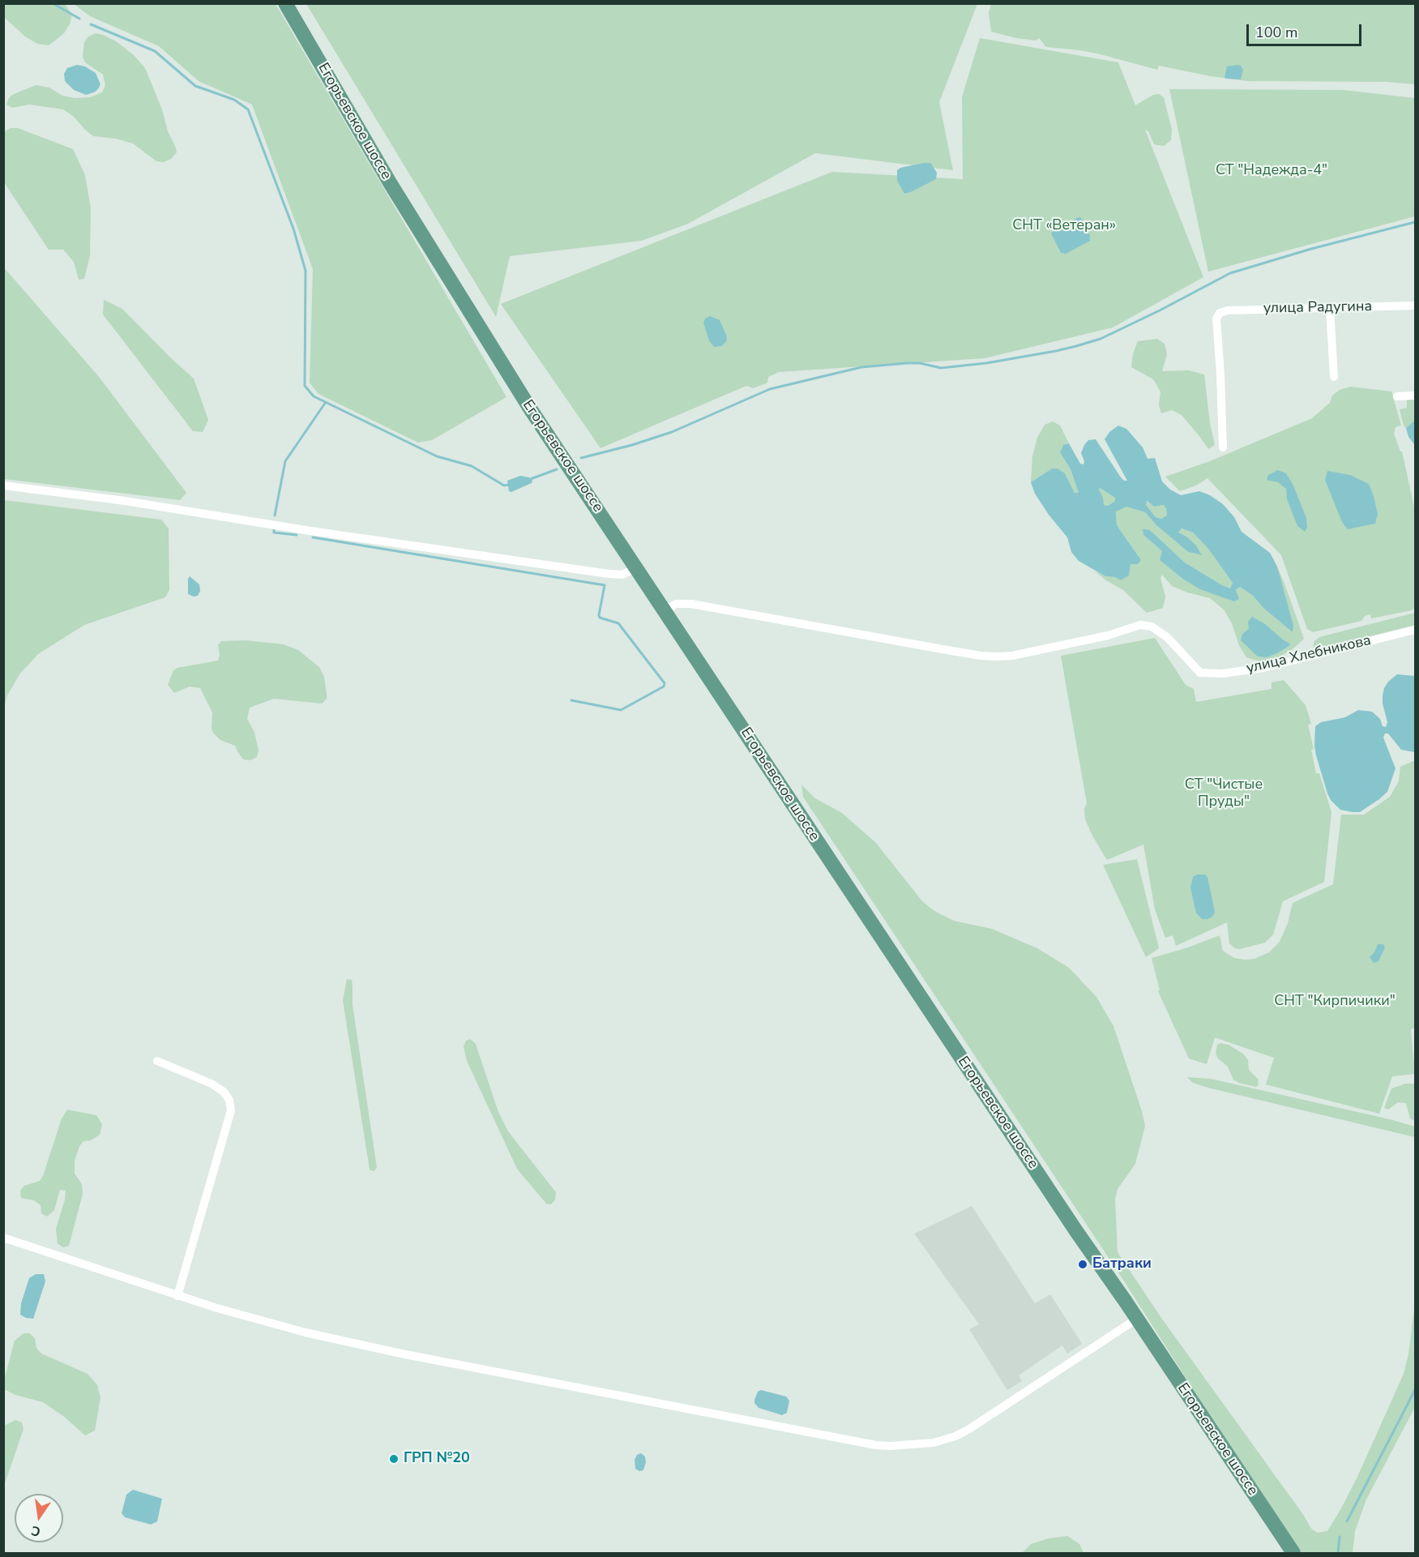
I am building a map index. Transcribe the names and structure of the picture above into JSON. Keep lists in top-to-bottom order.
{
  "streets": {
    "main road": ["Егорьевское шоссе"],
    "street": ["улица Радугина", "улица Хлебникова"]
  },
  "crossings": [
    ["Егорьевское шоссе", "улица Хлебникова"]
  ],
  "parks": [
    "СТ \"Надежда-4\"",
    "СНТ «Ветеран»",
    "СТ \"Чистые Пруды\"",
    "СНТ \"Кирпичики\""
  ],
  "places": ["Батраки", "ГРП №20"],
  "scale_bar": "100 m",
  "north": "bottom"
}
